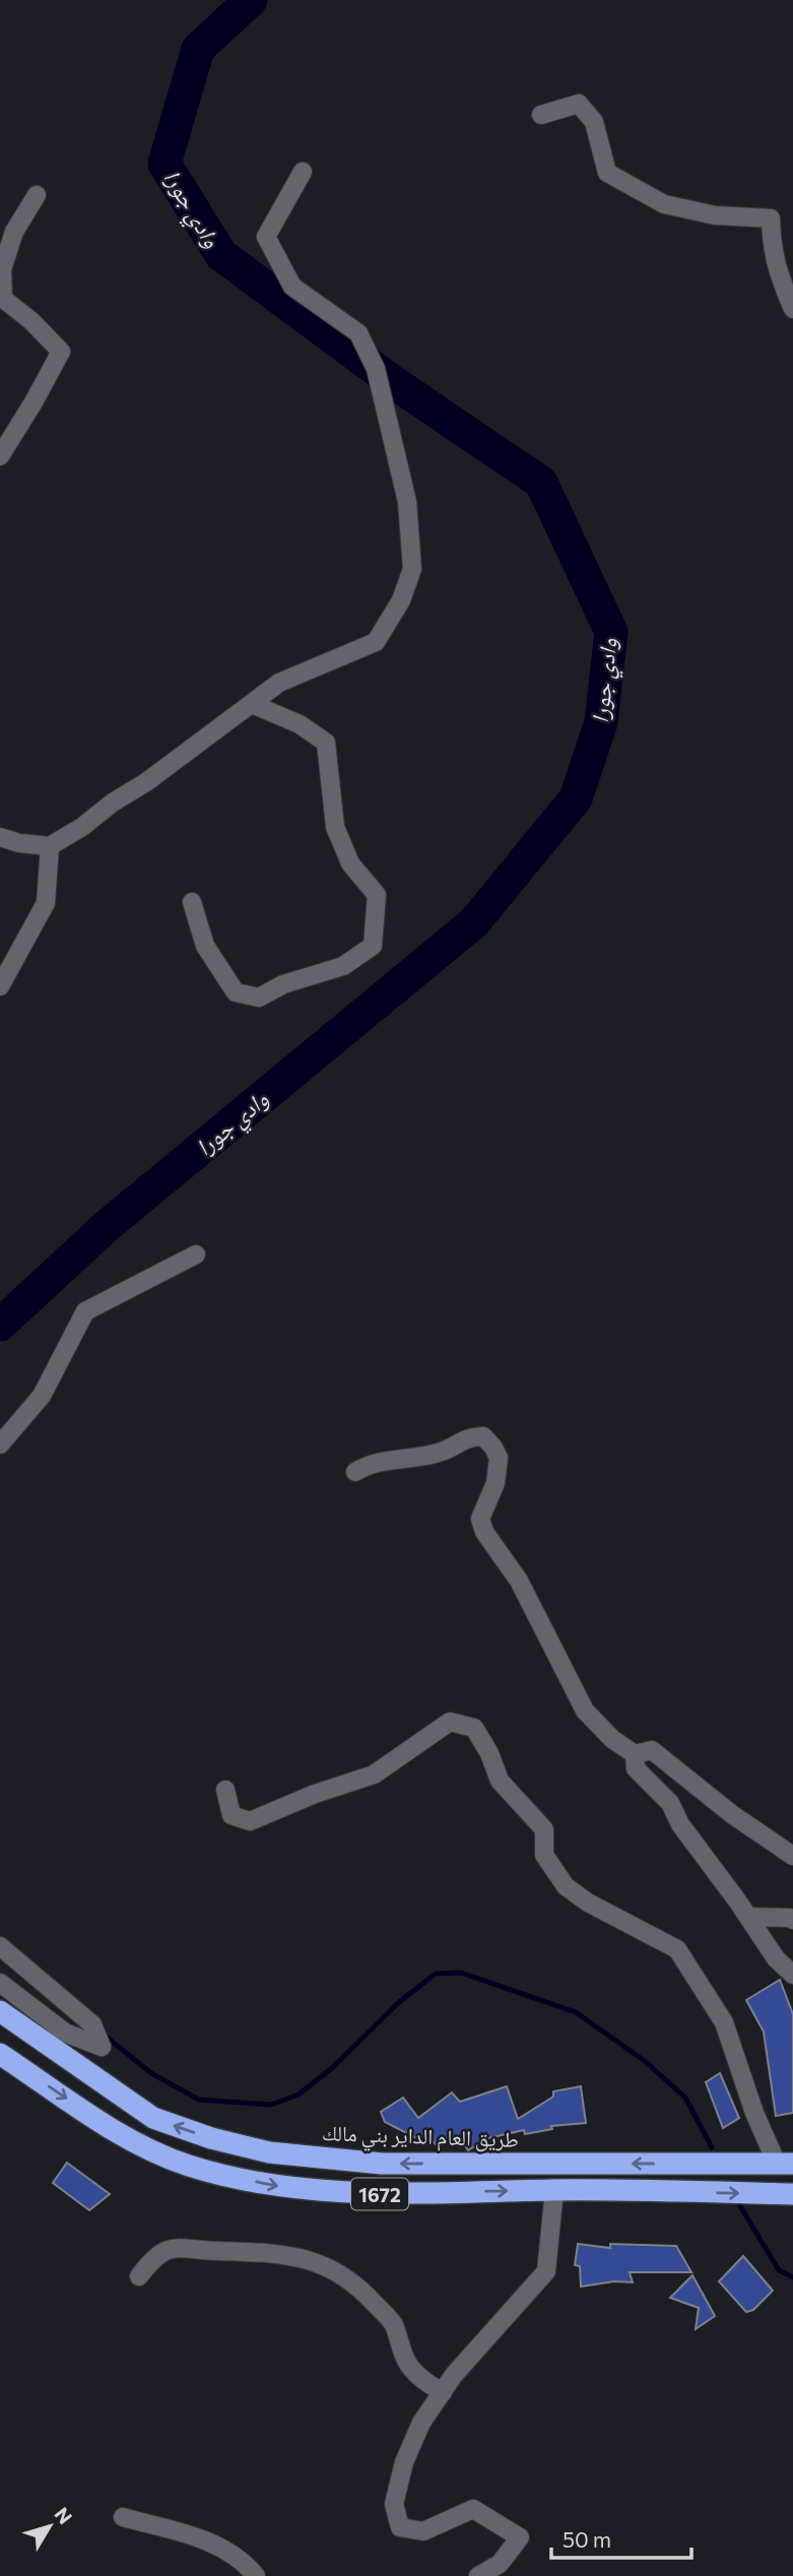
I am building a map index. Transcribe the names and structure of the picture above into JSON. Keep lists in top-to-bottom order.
{
  "streets": {
    "highway": ["طريق العام الداير بني مالك", "1672"]
  },
  "water": ["وادي جورا"],
  "scale_bar": "50 m",
  "north": "top right"
}
